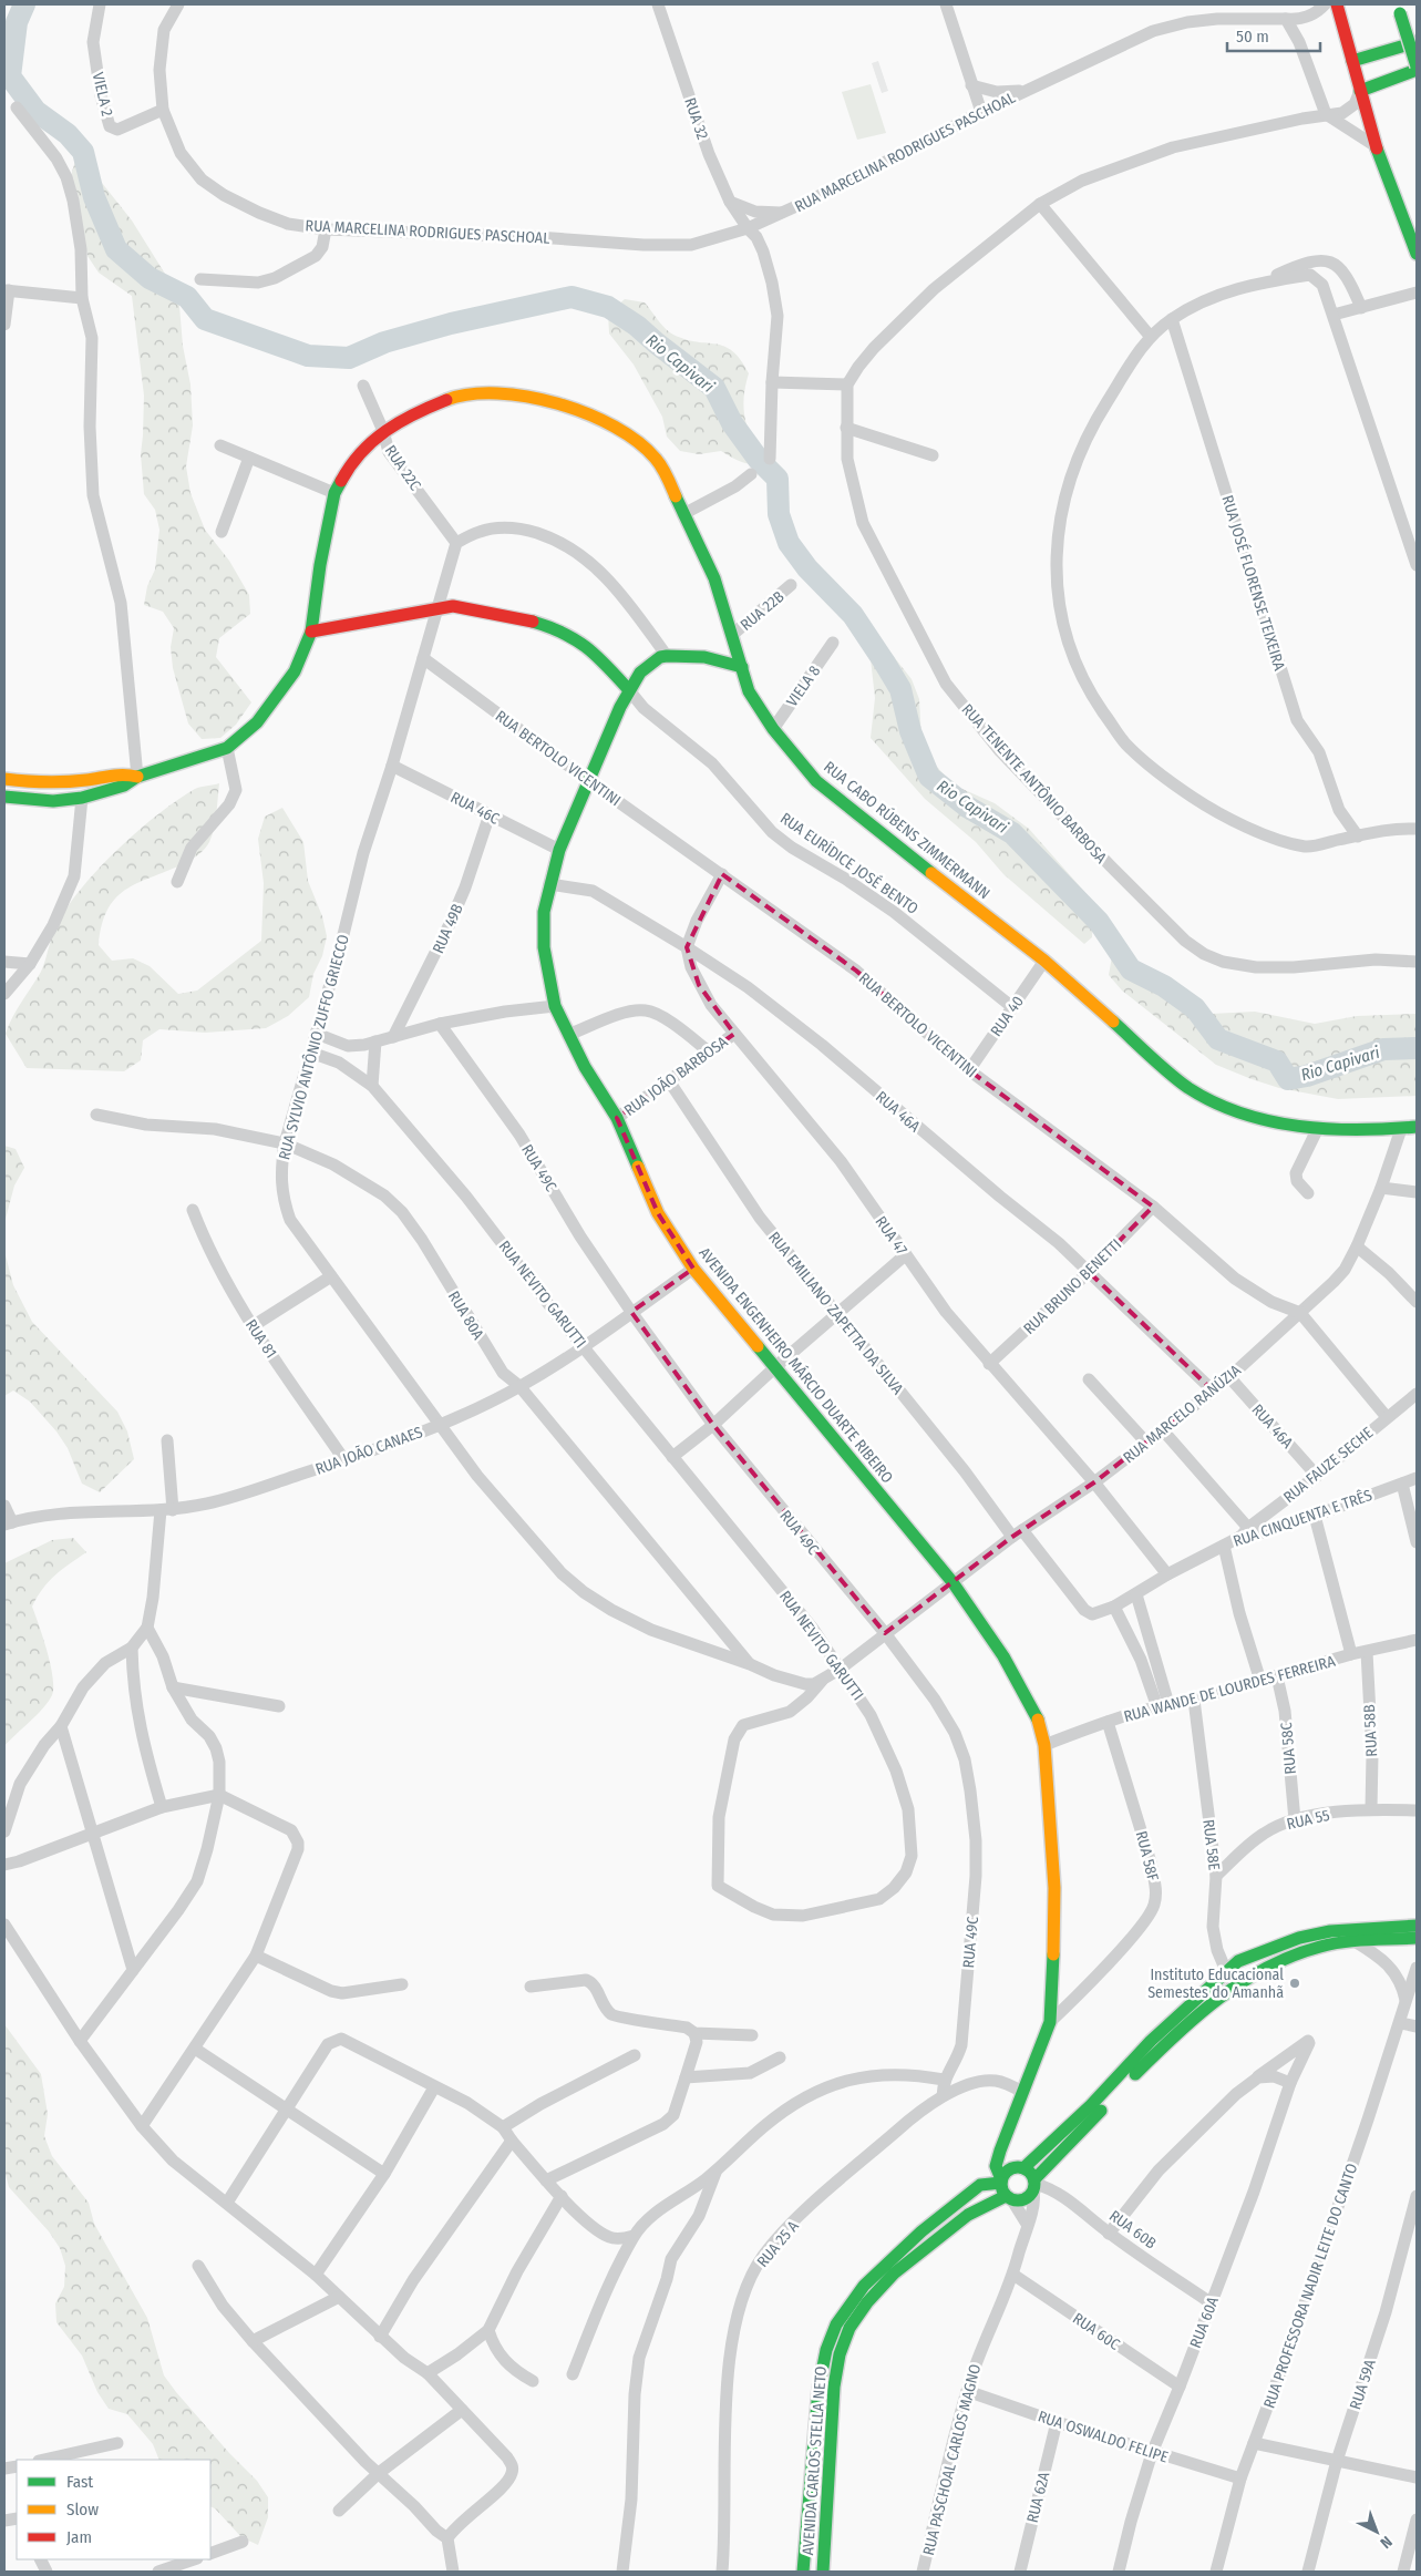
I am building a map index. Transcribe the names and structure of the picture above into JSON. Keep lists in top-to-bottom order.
{
  "streets": {
    "main road": ["RUA CABO RÚBENS ZIMMERMANN", "AVENIDA ENGENHEIRO MÁRCIO DUARTE RIBEIRO", "AVENIDA CARLOS STELLA NETO"],
    "street": [
      "VIELA 2",
      "RUA 32",
      "RUA MARCELINA RODRIGUES PASCHOAL",
      "RUA 22C",
      "RUA JOSÉ FLORENSE TEIXEIRA",
      "RUA 22B",
      "VIELA 8",
      "RUA BERTOLO VICENTINI",
      "RUA TENENTE ANTÔNIO BARBOSA",
      "RUA 46C",
      "RUA EURÍDICE JOSÉ BENTO",
      "RUA 49B",
      "RUA 40",
      "RUA SYLVIO ANTÔNIO ZUFFO GRIECCO",
      "RUA JOÃO BARBOSA",
      "RUA 46A",
      "RUA 49C",
      "RUA 47",
      "RUA BRUNO BENETTI",
      "RUA NEVITO GARUTTI",
      "RUA EMILIANO ZAPETTA DA SILVA",
      "RUA 80A",
      "RUA 81",
      "RUA MARCELO RANÚZIA",
      "RUA JOÃO CANAES",
      "RUA FAUZE SECHE",
      "RUA CINQUENTA E TRÊS",
      "RUA WANDE DE LOURDES FERREIRA",
      "RUA 58B",
      "RUA 58C",
      "RUA 55",
      "RUA 58E",
      "RUA 58F",
      "RUA 60B",
      "RUA 25 A",
      "RUA PROFESSORA NADIR LEITE DO CANTO",
      "RUA 60A",
      "RUA 60C",
      "RUA 59A",
      "RUA OSWALDO FELIPE",
      "RUA PASCHOAL CARLOS MAGNO",
      "RUA 62A"
    ]
  },
  "crossings": [
    ["VIELA 2", "RUA MARCELINA RODRIGUES PASCHOAL"],
    ["RUA 32", "RUA MARCELINA RODRIGUES PASCHOAL"],
    ["RUA 22C", "RUA CABO RÚBENS ZIMMERMANN"],
    ["RUA 22C", "RUA SYLVIO ANTÔNIO ZUFFO GRIECCO"],
    ["RUA 22B", "RUA CABO RÚBENS ZIMMERMANN"],
    ["VIELA 8", "RUA CABO RÚBENS ZIMMERMANN"],
    ["RUA BERTOLO VICENTINI", "RUA 40"],
    ["RUA BERTOLO VICENTINI", "RUA SYLVIO ANTÔNIO ZUFFO GRIECCO"],
    ["RUA BERTOLO VICENTINI", "RUA BRUNO BENETTI"],
    ["RUA BERTOLO VICENTINI", "AVENIDA ENGENHEIRO MÁRCIO DUARTE RIBEIRO"],
    ["RUA BERTOLO VICENTINI", "RUA MARCELO RANÚZIA"],
    ["RUA BERTOLO VICENTINI", "RUA FAUZE SECHE"],
    ["RUA 46C", "RUA 49B"],
    ["RUA 46C", "RUA SYLVIO ANTÔNIO ZUFFO GRIECCO"],
    ["RUA 46C", "AVENIDA ENGENHEIRO MÁRCIO DUARTE RIBEIRO"],
    ["RUA CABO RÚBENS ZIMMERMANN", "RUA 40"],
    ["RUA CABO RÚBENS ZIMMERMANN", "RUA MARCELO RANÚZIA"],
    ["RUA EURÍDICE JOSÉ BENTO", "RUA 40"],
    ["RUA EURÍDICE JOSÉ BENTO", "AVENIDA ENGENHEIRO MÁRCIO DUARTE RIBEIRO"],
    ["RUA SYLVIO ANTÔNIO ZUFFO GRIECCO", "RUA 49C"],
    ["RUA SYLVIO ANTÔNIO ZUFFO GRIECCO", "RUA NEVITO GARUTTI"],
    ["RUA SYLVIO ANTÔNIO ZUFFO GRIECCO", "RUA 80A"],
    ["RUA SYLVIO ANTÔNIO ZUFFO GRIECCO", "RUA MARCELO RANÚZIA"],
    ["RUA SYLVIO ANTÔNIO ZUFFO GRIECCO", "RUA JOÃO CANAES"],
    ["RUA JOÃO BARBOSA", "RUA 47"],
    ["RUA JOÃO BARBOSA", "RUA EMILIANO ZAPETTA DA SILVA"],
    ["RUA JOÃO BARBOSA", "AVENIDA ENGENHEIRO MÁRCIO DUARTE RIBEIRO"],
    ["RUA 46A", "RUA 47"],
    ["RUA 46A", "RUA BRUNO BENETTI"],
    ["RUA 46A", "AVENIDA ENGENHEIRO MÁRCIO DUARTE RIBEIRO"],
    ["RUA 46A", "RUA MARCELO RANÚZIA"],
    ["RUA 46A", "RUA FAUZE SECHE"],
    ["RUA 49C", "RUA MARCELO RANÚZIA"],
    ["RUA 49C", "RUA JOÃO CANAES"],
    ["RUA 49C", "RUA 25 A"],
    ["RUA 47", "RUA BRUNO BENETTI"],
    ["RUA 47", "RUA MARCELO RANÚZIA"],
    ["RUA 47", "RUA CINQUENTA E TRÊS"],
    ["RUA NEVITO GARUTTI", "RUA JOÃO CANAES"],
    ["RUA EMILIANO ZAPETTA DA SILVA", "RUA MARCELO RANÚZIA"],
    ["RUA EMILIANO ZAPETTA DA SILVA", "RUA CINQUENTA E TRÊS"],
    ["RUA 80A", "RUA JOÃO CANAES"],
    ["RUA 81", "RUA JOÃO CANAES"],
    ["AVENIDA ENGENHEIRO MÁRCIO DUARTE RIBEIRO", "RUA MARCELO RANÚZIA"],
    ["AVENIDA ENGENHEIRO MÁRCIO DUARTE RIBEIRO", "RUA JOÃO CANAES"],
    ["AVENIDA ENGENHEIRO MÁRCIO DUARTE RIBEIRO", "RUA WANDE DE LOURDES FERREIRA"],
    ["AVENIDA ENGENHEIRO MÁRCIO DUARTE RIBEIRO", "RUA 58F"],
    ["AVENIDA ENGENHEIRO MÁRCIO DUARTE RIBEIRO", "RUA 25 A"],
    ["AVENIDA ENGENHEIRO MÁRCIO DUARTE RIBEIRO", "AVENIDA CARLOS STELLA NETO"],
    ["RUA FAUZE SECHE", "RUA CINQUENTA E TRÊS"],
    ["RUA WANDE DE LOURDES FERREIRA", "RUA 58B"],
    ["RUA WANDE DE LOURDES FERREIRA", "RUA 58C"],
    ["RUA WANDE DE LOURDES FERREIRA", "RUA 58E"],
    ["RUA WANDE DE LOURDES FERREIRA", "RUA 58F"],
    ["RUA 58B", "RUA 55"],
    ["RUA 58C", "RUA 55"],
    ["RUA 55", "RUA 58E"],
    ["RUA 60B", "RUA 60A"],
    ["RUA 60B", "RUA PASCHOAL CARLOS MAGNO"],
    ["RUA 60B", "AVENIDA CARLOS STELLA NETO"],
    ["RUA PROFESSORA NADIR LEITE DO CANTO", "RUA OSWALDO FELIPE"],
    ["RUA 60A", "RUA 60C"],
    ["RUA 60A", "RUA OSWALDO FELIPE"],
    ["RUA 60C", "RUA PASCHOAL CARLOS MAGNO"],
    ["RUA OSWALDO FELIPE", "RUA PASCHOAL CARLOS MAGNO"],
    ["RUA OSWALDO FELIPE", "RUA 62A"],
    ["RUA PASCHOAL CARLOS MAGNO", "AVENIDA CARLOS STELLA NETO"]
  ],
  "water": ["Rio Capivari"],
  "places": ["Instituto Educacional Semestes do Amanhã"],
  "legend": ["Fast", "Slow", "Jam"],
  "scale_bar": "50 m",
  "north": "bottom right"
}
